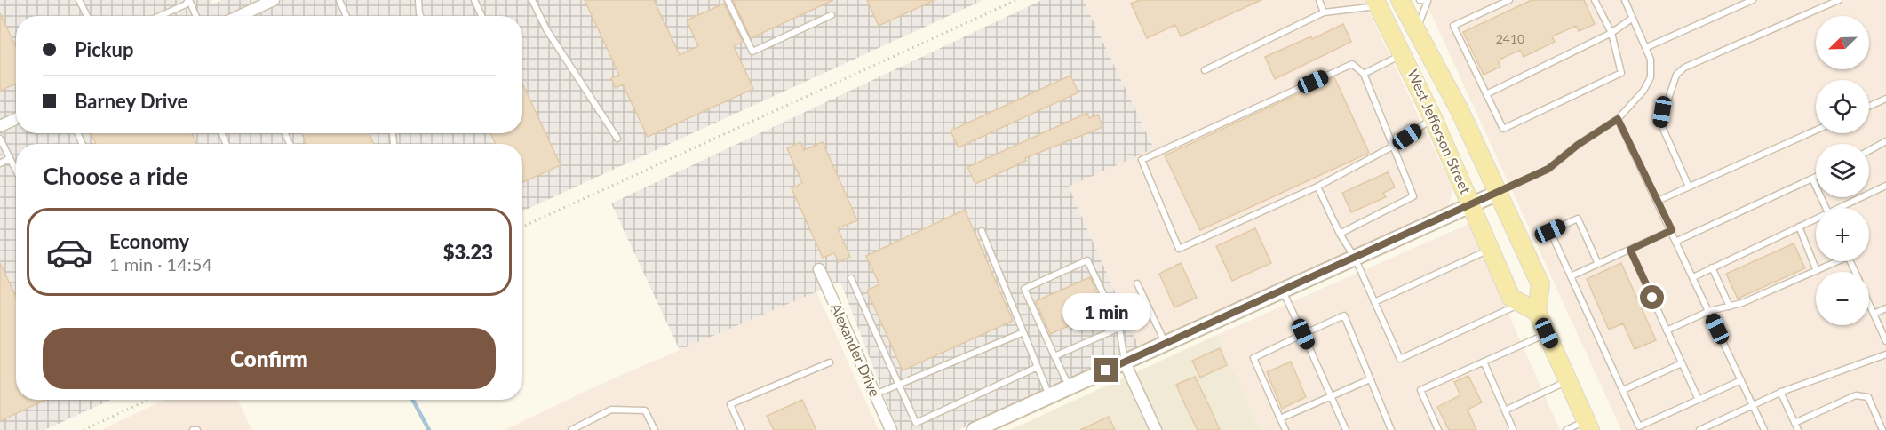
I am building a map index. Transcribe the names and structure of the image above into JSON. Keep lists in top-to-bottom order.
{
  "streets": {
    "main road": ["West Jefferson Street"],
    "street": ["Alexander Drive"]
  },
  "house_numbers": ["2410"],
  "north": "bottom left",
  "page": {
    "map_buttons": ["+", "−"],
    "banner": ["Pickup", "Barney Drive"],
    "heading": "Choose a ride",
    "list": [
      {
        "name": "Economy",
        "note": "1 min · 14:54",
        "value": "$3.23"
      }
    ],
    "bubble": "1 min",
    "buttons": "Confirm"
  }
}
